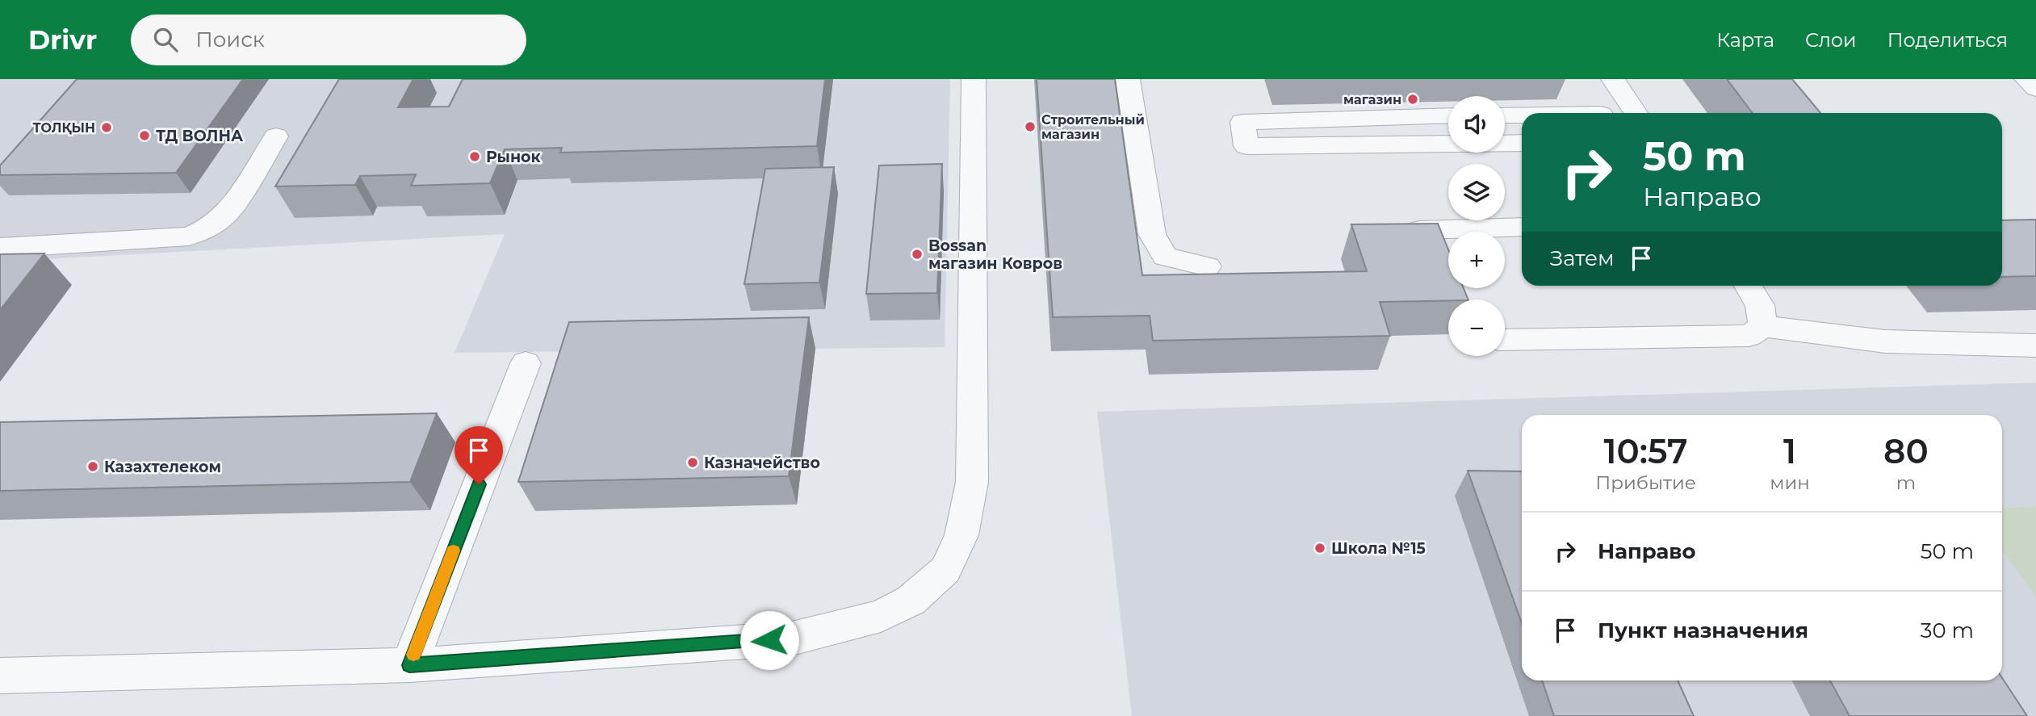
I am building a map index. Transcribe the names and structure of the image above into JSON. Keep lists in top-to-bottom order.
{
  "places": [
    "магазин",
    "Строительный магазин",
    "ТОЛҚЫН",
    "ТД ВОЛНА",
    "Рынок",
    "Bossan магазин Ковров",
    "Казначейство",
    "Казахтелеком",
    "Школа №15"
  ],
  "page": {
    "header": "Drivr",
    "search": "Поиск",
    "nav": ["Карта", "Слои", "Поделиться"],
    "map_buttons": ["+", "−"],
    "turn": ["50 m", "Направо"],
    "then": "Затем",
    "eta": [
      "10:57",
      "Прибытие",
      "1",
      "мин",
      "80",
      "m"
    ],
    "list": [
      {
        "name": "Направо",
        "value": "50 m"
      },
      {
        "name": "Пункт назначения",
        "value": "30 m"
      }
    ]
  }
}
